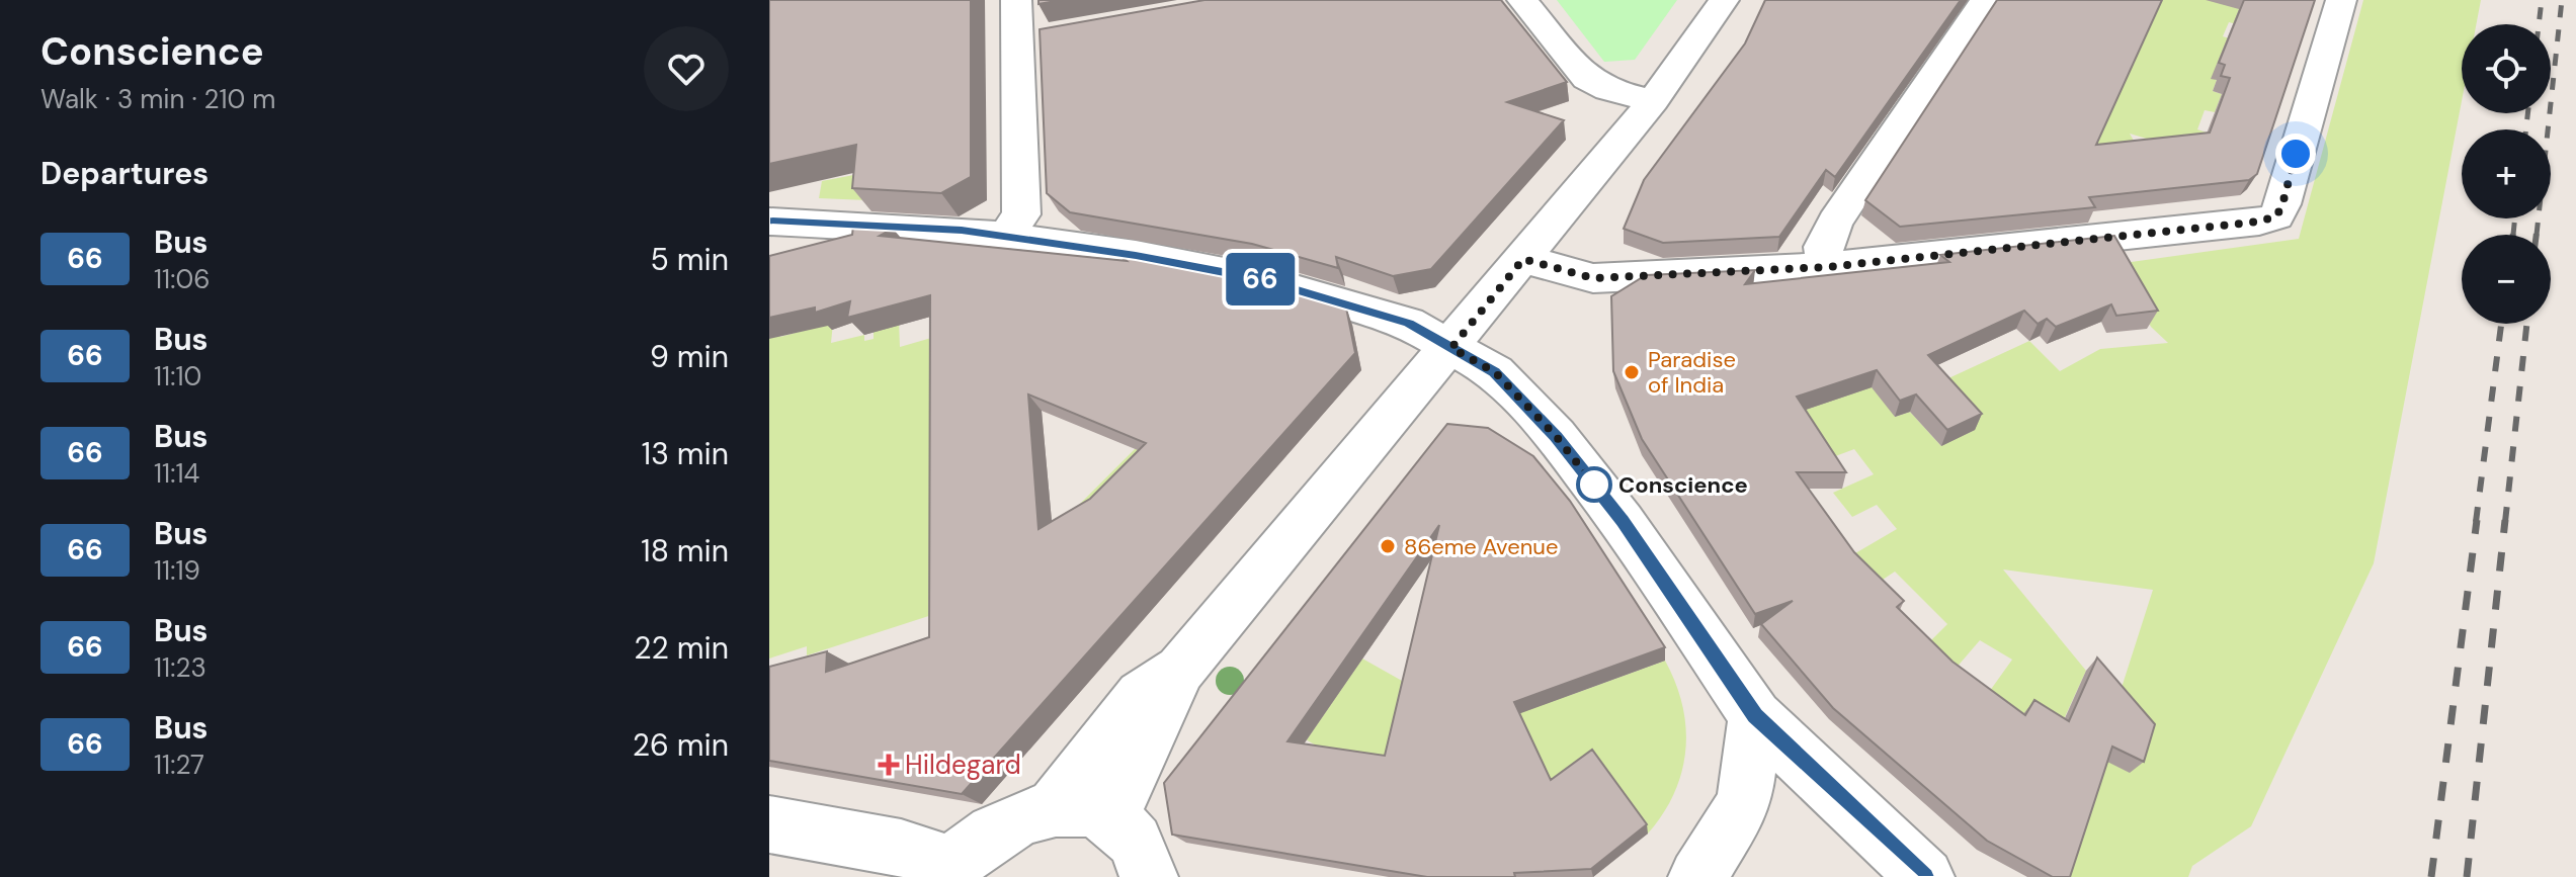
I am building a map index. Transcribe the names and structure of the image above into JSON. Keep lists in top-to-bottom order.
{
  "places": {
    "other": ["Paradise of India", "Conscience", "86eme Avenue"],
    "health": ["Hildegard"]
  },
  "lines": ["bus line 66"],
  "page": {
    "heading": [
      ["Conscience", "Walk · 3 min · 210 m"],
      "Departures"
    ],
    "on_map": "66",
    "map_buttons": ["+", "−"],
    "list": [
      {
        "mark": "66",
        "name": "Bus",
        "note": "11:06",
        "value": "5 min"
      },
      {
        "mark": "66",
        "name": "Bus",
        "note": "11:10",
        "value": "9 min"
      },
      {
        "mark": "66",
        "name": "Bus",
        "note": "11:14",
        "value": "13 min"
      },
      {
        "mark": "66",
        "name": "Bus",
        "note": "11:19",
        "value": "18 min"
      },
      {
        "mark": "66",
        "name": "Bus",
        "note": "11:23",
        "value": "22 min"
      },
      {
        "mark": "66",
        "name": "Bus",
        "note": "11:27",
        "value": "26 min"
      }
    ]
  }
}
